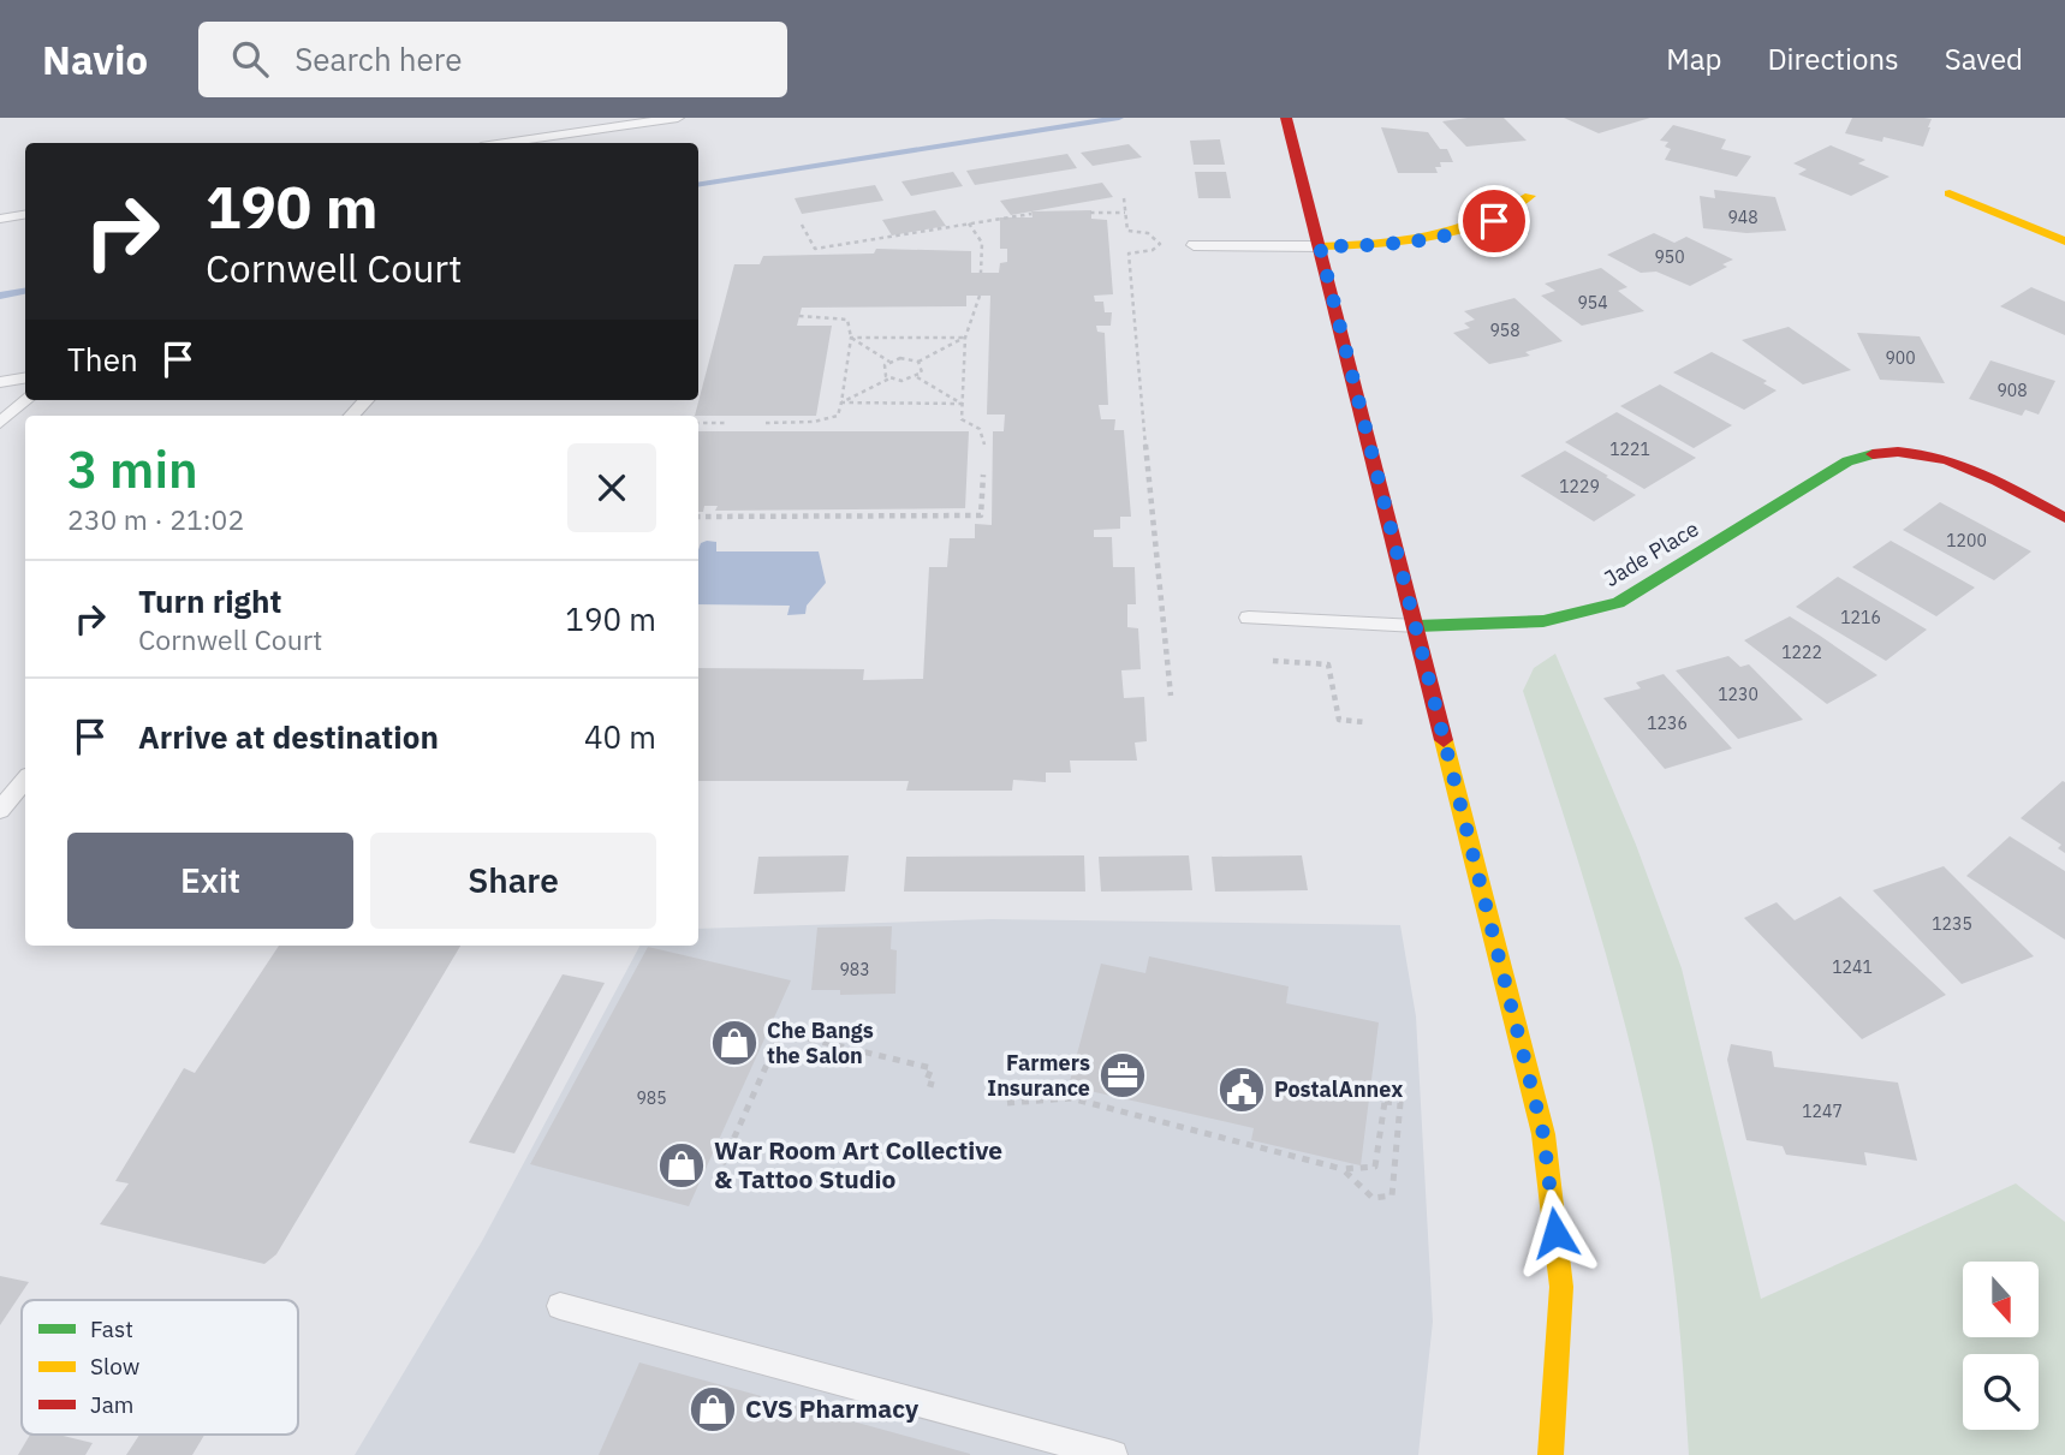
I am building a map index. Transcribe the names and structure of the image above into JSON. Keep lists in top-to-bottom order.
{
  "streets": {
    "main road": ["Jade Place"]
  },
  "places": {
    "shop": ["Che Bangs the Salon", "War Room Art Collective & Tattoo Studio", "CVS Pharmacy"],
    "office": ["Farmers Insurance"],
    "public building": ["PostalAnnex"]
  },
  "house_numbers": [
    "948",
    "950",
    "954",
    "958",
    "900",
    "908",
    "1221",
    "1229",
    "1200",
    "1216",
    "1222",
    "1230",
    "1236",
    "1235",
    "1241",
    "983",
    "985",
    "1247"
  ],
  "legend": ["Fast", "Slow", "Jam"],
  "north": "bottom",
  "page": {
    "header": "Navio",
    "search": "Search here",
    "nav": ["Map", "Directions", "Saved"],
    "turn": ["190 m", "Cornwell Court"],
    "then": "Then",
    "heading": ["3 min", "230 m · 21:02"],
    "list": [
      {
        "name": "Turn right",
        "note": "Cornwell Court",
        "value": "190 m"
      },
      {
        "name": "Arrive at destination",
        "value": "40 m"
      }
    ],
    "buttons": ["Exit", "Share"]
  }
}
